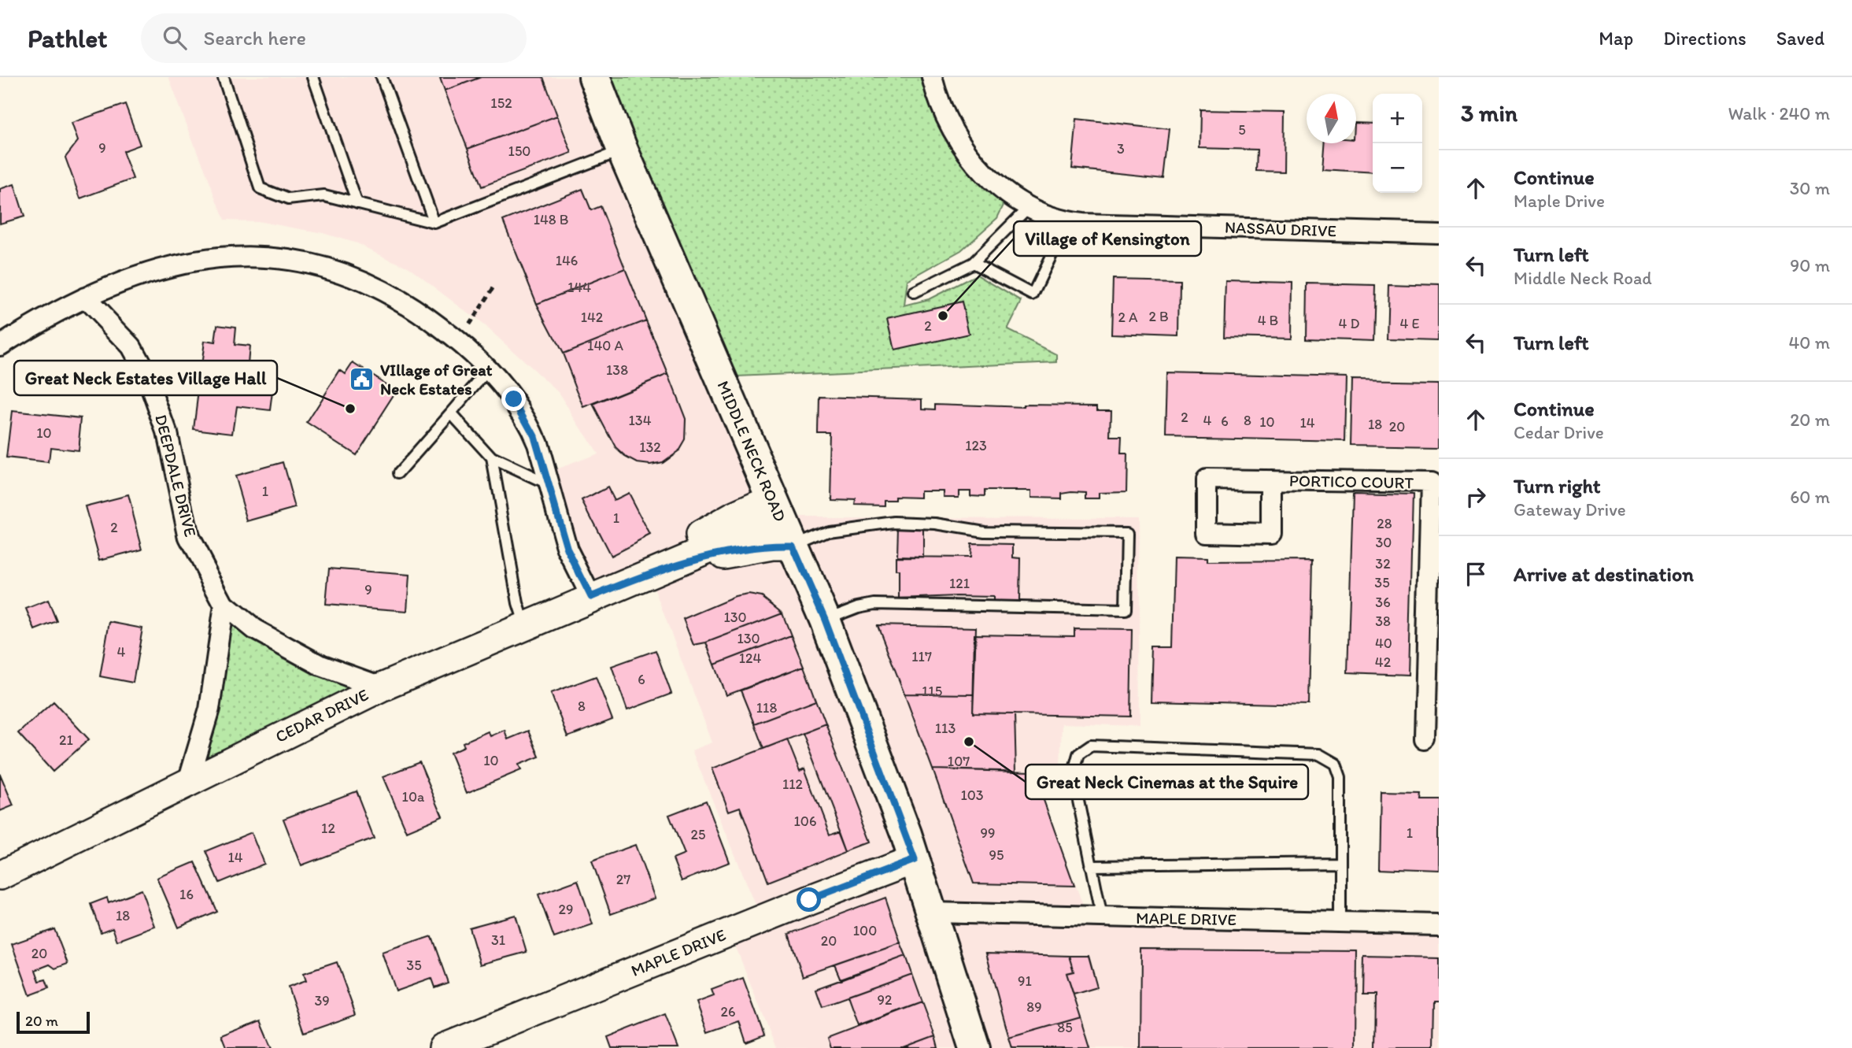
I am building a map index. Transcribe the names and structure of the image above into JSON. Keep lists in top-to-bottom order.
{
  "streets": {
    "main road": ["MIDDLE NECK ROAD"],
    "street": [
      "NASSAU DRIVE",
      "DEEPDALE DRIVE",
      "PORTICO COURT",
      "CEDAR DRIVE",
      "MAPLE DRIVE"
    ]
  },
  "crossings": [
    ["MIDDLE NECK ROAD", "CEDAR DRIVE"],
    ["MIDDLE NECK ROAD", "MAPLE DRIVE"],
    ["DEEPDALE DRIVE", "CEDAR DRIVE"]
  ],
  "places": {
    "other": ["Village of Kensington", "Great Neck Estates Village Hall", "Great Neck Cinemas at the Squire"],
    "public building": ["VIllage of Great Neck Estates"]
  },
  "house_numbers": [
    "152",
    "5",
    "9",
    "3",
    "150",
    "148 B",
    "146",
    "144",
    "2 B",
    "142",
    "2 A",
    "4 B",
    "4 D",
    "4 E",
    "2",
    "140 A",
    "138",
    "2",
    "134",
    "4",
    "8",
    "6",
    "10",
    "14",
    "18",
    "20",
    "10",
    "123",
    "132",
    "1",
    "1",
    "28",
    "2",
    "30",
    "32",
    "35",
    "121",
    "9",
    "36",
    "130",
    "38",
    "130",
    "40",
    "4",
    "117",
    "124",
    "42",
    "6",
    "115",
    "8",
    "118",
    "113",
    "21",
    "10",
    "107",
    "112",
    "103",
    "10a",
    "106",
    "12",
    "99",
    "1",
    "25",
    "95",
    "14",
    "27",
    "16",
    "29",
    "18",
    "100",
    "31",
    "20",
    "20",
    "35",
    "91",
    "92",
    "39",
    "89",
    "26",
    "85"
  ],
  "scale_bar": "20 m",
  "north": "top",
  "page": {
    "header": "Pathlet",
    "search": "Search here",
    "nav": ["Map", "Directions", "Saved"],
    "heading": ["3 min", "Walk · 240 m"],
    "map_buttons": ["+", "−"],
    "list": [
      ["Continue", "Maple Drive", "30 m"],
      ["Turn left", "Middle Neck Road", "90 m"],
      ["Turn left", "40 m"],
      ["Continue", "Cedar Drive", "20 m"],
      ["Turn right", "Gateway Drive", "60 m"],
      "Arrive at destination"
    ],
    "scale": "20 m"
  }
}
